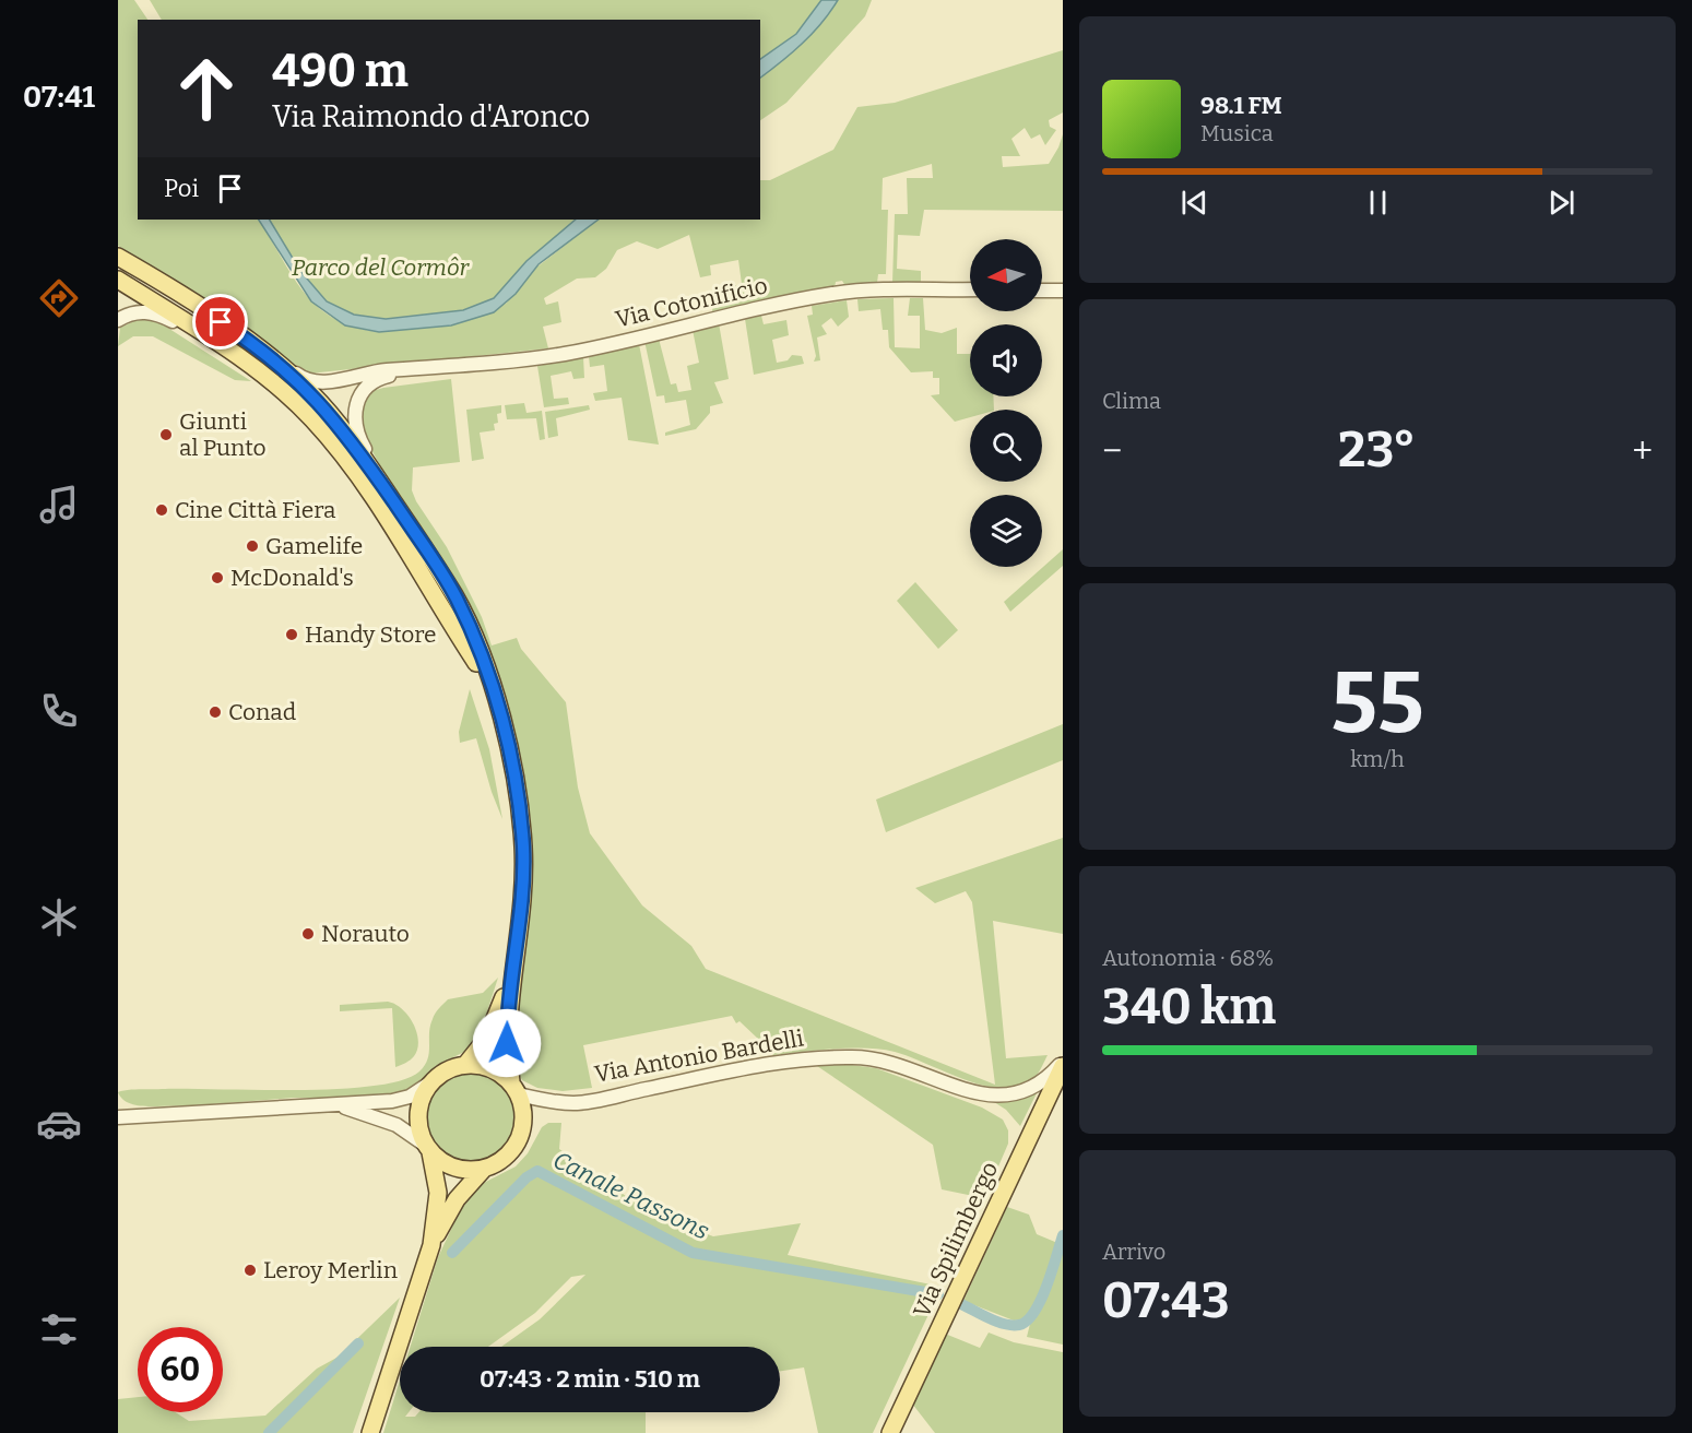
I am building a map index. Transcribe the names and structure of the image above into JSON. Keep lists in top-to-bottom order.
{
  "streets": {
    "main road": ["Via Antonio Bardelli", "Via Spilimbergo"],
    "street": ["Via Cotonificio"]
  },
  "crossings": [
    ["Via Antonio Bardelli", "Via Spilimbergo"]
  ],
  "water": ["Canale Passons"],
  "parks": ["Parco del Cormôr"],
  "places": [
    "Giunti al Punto",
    "Cine Città Fiera",
    "Gamelife",
    "McDonald's",
    "Handy Store",
    "Conad",
    "Norauto",
    "Leroy Merlin"
  ],
  "north": "left",
  "page": {
    "tabs": "07:41",
    "turn": ["490 m", "Via Raimondo d'Aronco"],
    "song": ["98.1 FM", "Musica"],
    "then": "Poi",
    "tile": [
      "Clima",
      ["55", "km/h"],
      ["Autonomia · 68%", "340 km"],
      ["Arrivo", "07:43"]
    ],
    "heat": ["−", "23°", "+"],
    "limit": "60",
    "trip": "07:43 · 2 min · 510 m"
  }
}
